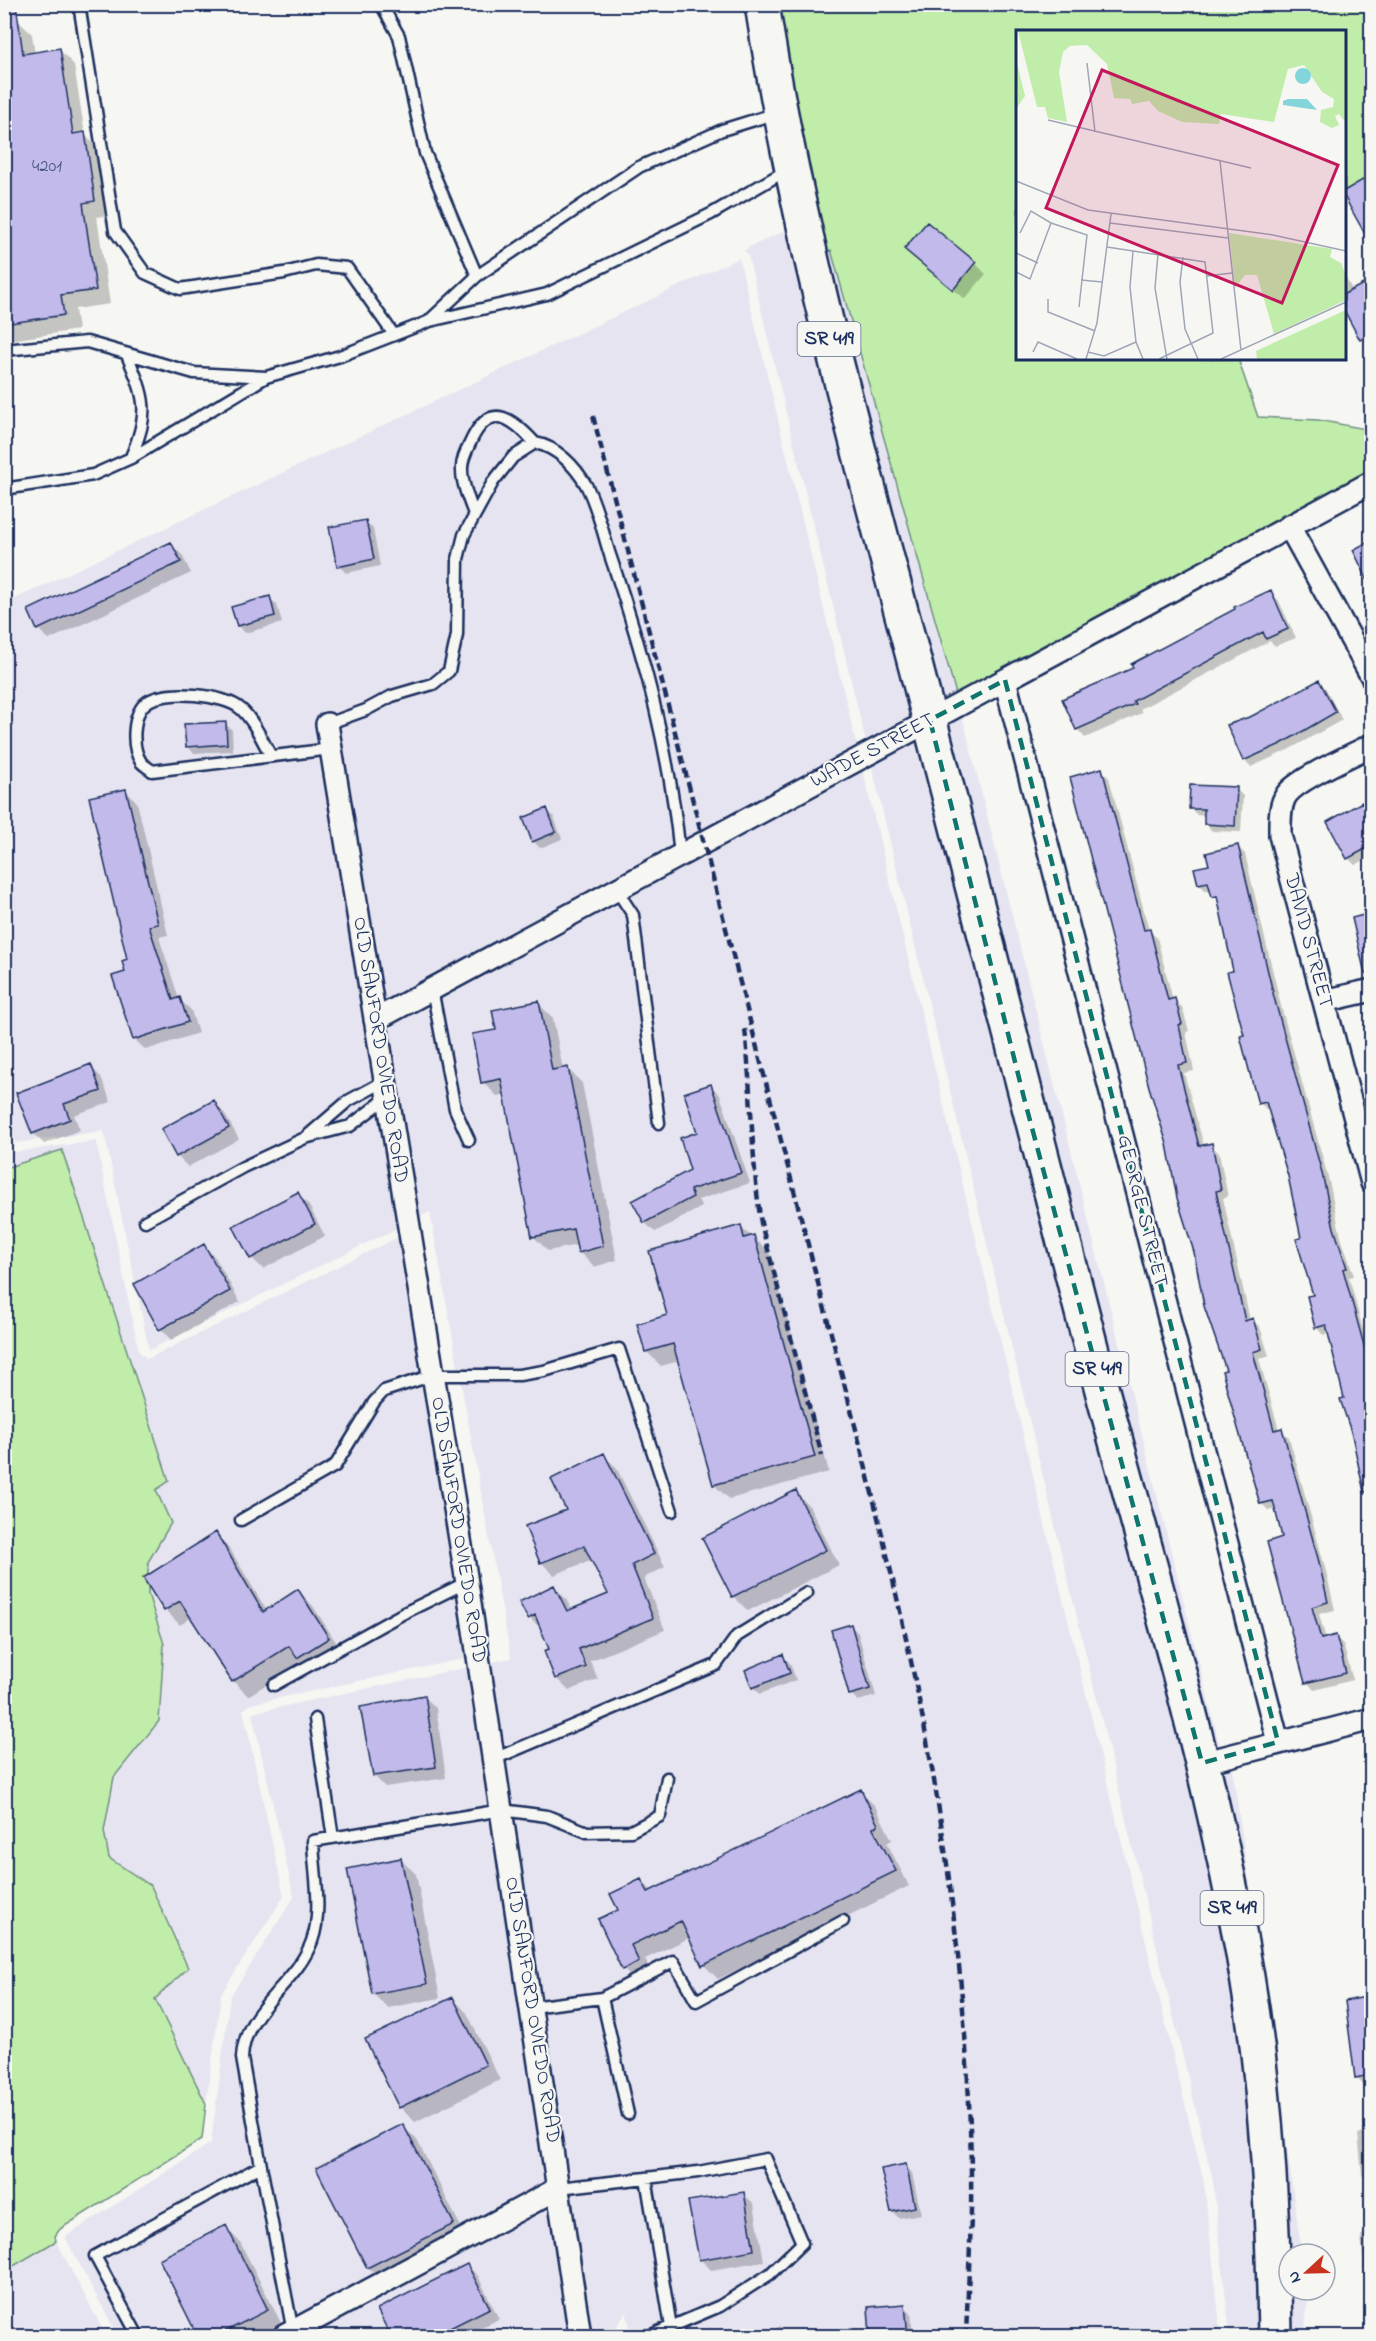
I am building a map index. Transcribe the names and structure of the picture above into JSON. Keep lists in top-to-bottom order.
{
  "streets": {
    "main road": ["SR 419"],
    "street": [
      "WADE STREET",
      "DAVID STREET",
      "OLD SANFORD OVIEDO ROAD",
      "GEORGE STREET"
    ]
  },
  "crossings": [
    ["SR 419", "WADE STREET"],
    ["WADE STREET", "OLD SANFORD OVIEDO ROAD"],
    ["WADE STREET", "GEORGE STREET"]
  ],
  "house_numbers": ["4201"],
  "north": "left"
}
